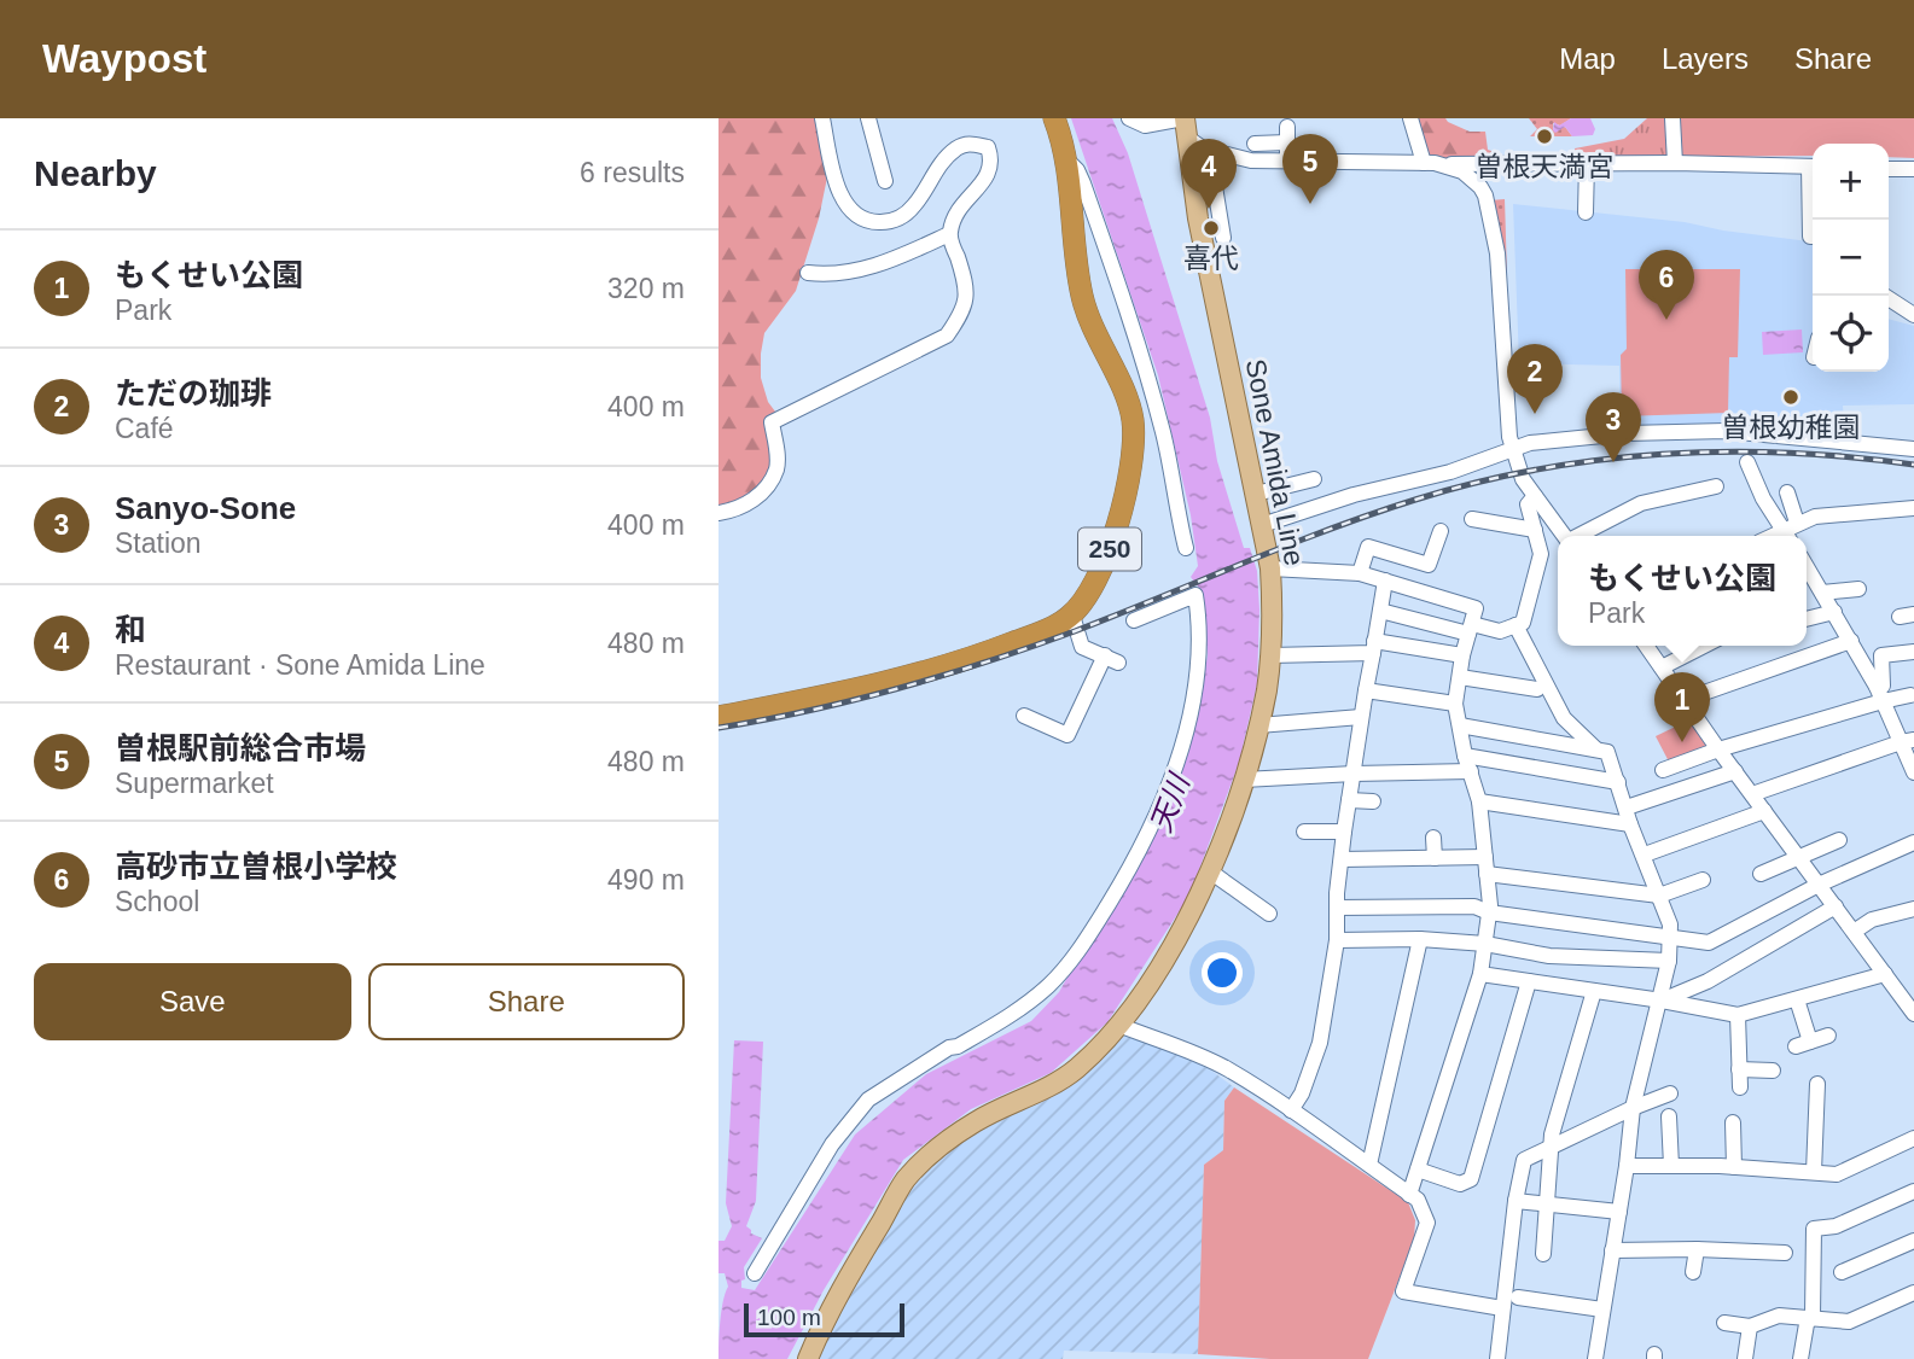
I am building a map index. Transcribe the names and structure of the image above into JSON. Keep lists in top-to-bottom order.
{
  "streets": {
    "highway": ["250"],
    "main road": ["Sone Amida Line"]
  },
  "water": ["天川"],
  "places": ["曽根天満宮", "喜代", "曽根幼稚園"],
  "scale_bar": "100 m",
  "page": {
    "header": "Waypost",
    "nav": ["Map", "Layers", "Share"],
    "heading": ["Nearby", "6 results"],
    "pins": [
      "5",
      "4",
      "6",
      "2",
      "3",
      "1"
    ],
    "map_buttons": ["+", "−"],
    "list": [
      {
        "mark": "1",
        "name": "もくせい公園",
        "note": "Park",
        "value": "320 m"
      },
      {
        "mark": "2",
        "name": "ただの珈琲",
        "note": "Café",
        "value": "400 m"
      },
      {
        "mark": "3",
        "name": "Sanyo-Sone",
        "note": "Station",
        "value": "400 m"
      },
      {
        "mark": "4",
        "name": "和",
        "note": "Restaurant · Sone Amida Line",
        "value": "480 m"
      },
      {
        "mark": "5",
        "name": "曽根駅前総合市場",
        "note": "Supermarket",
        "value": "480 m"
      },
      {
        "mark": "6",
        "name": "高砂市立曽根小学校",
        "note": "School",
        "value": "490 m"
      }
    ],
    "popup": ["もくせい公園", "Park"],
    "buttons": ["Save", "Share"],
    "scale": "100 m"
  }
}
